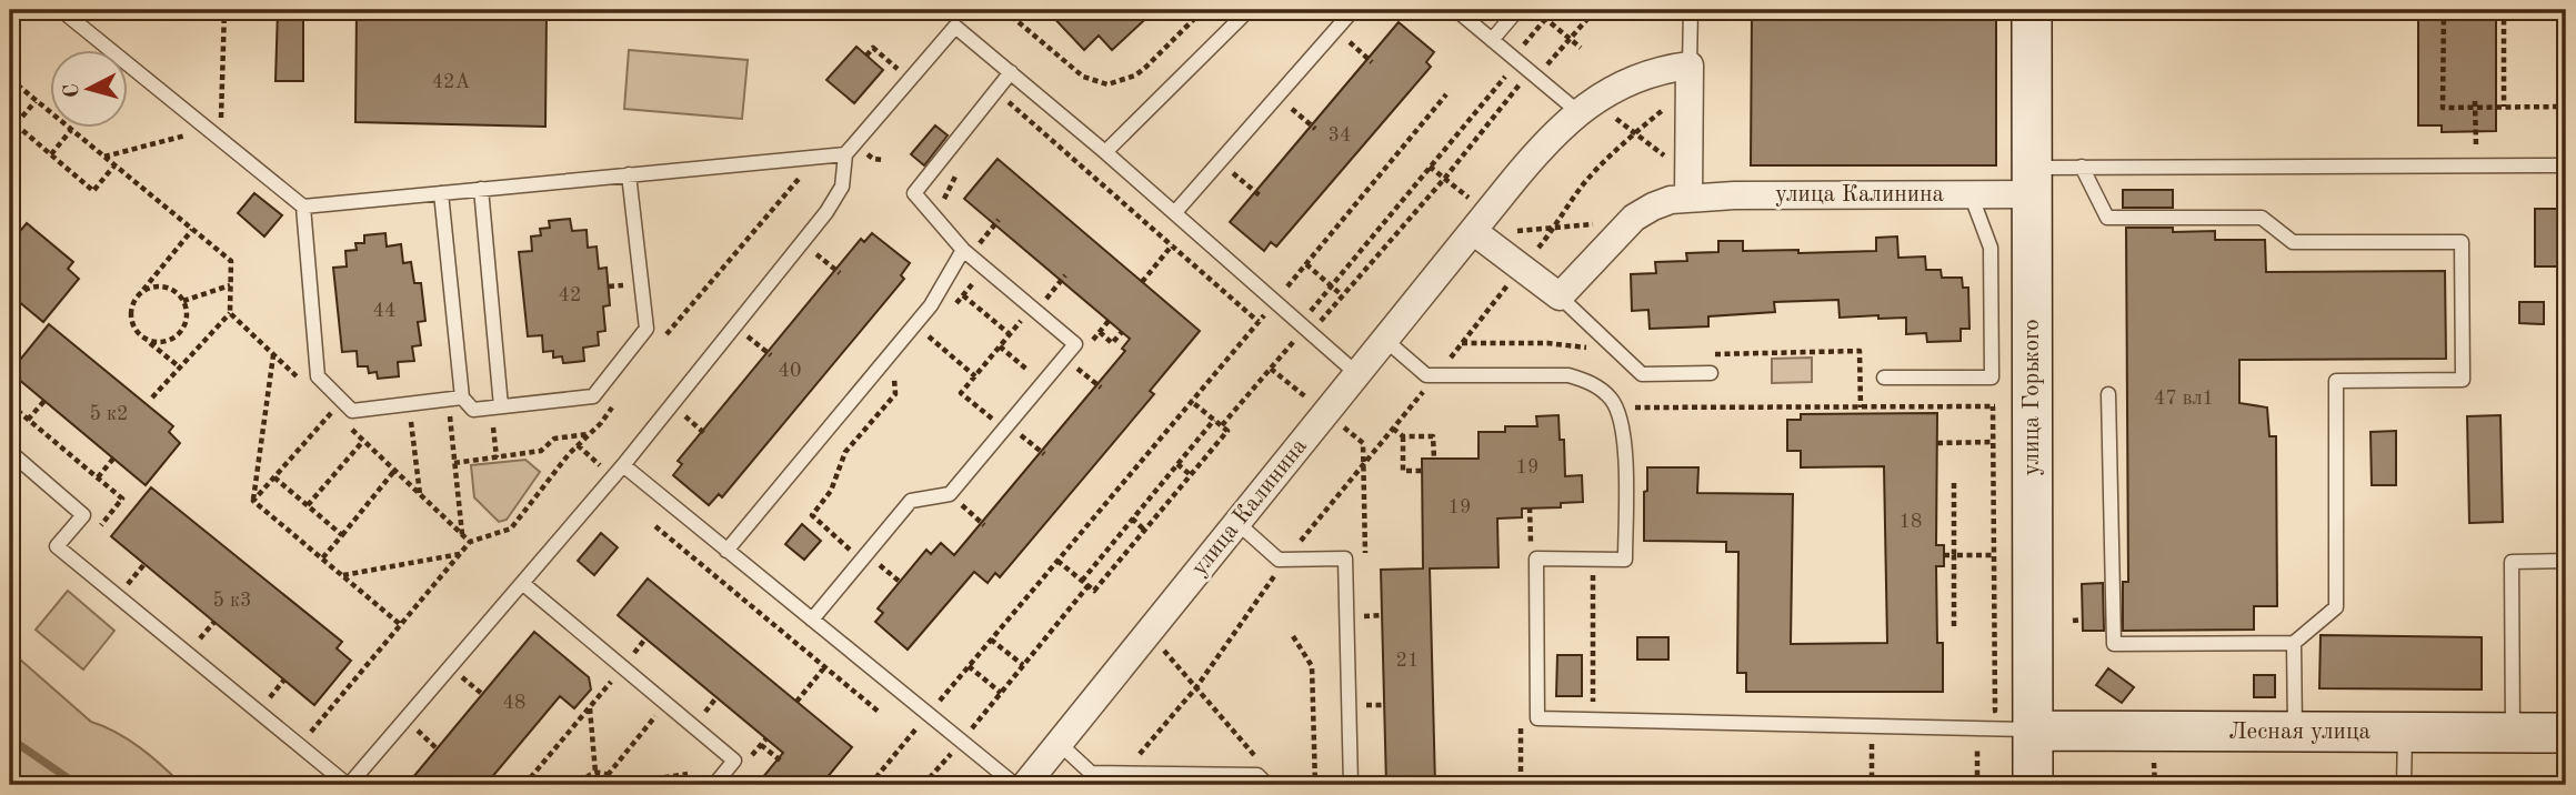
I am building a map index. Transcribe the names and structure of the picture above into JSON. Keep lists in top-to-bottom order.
{
  "streets": {
    "street": ["улица Калинина", "улица Горького", "Лесная улица"]
  },
  "crossings": [
    ["улица Калинина", "улица Горького"],
    ["улица Горького", "Лесная улица"]
  ],
  "house_numbers": [
    "42А",
    "34",
    "42",
    "44",
    "40",
    "47 вл1",
    "5 к2",
    "19",
    "19",
    "18",
    "5 к3",
    "21",
    "48"
  ],
  "north": "left"
}
